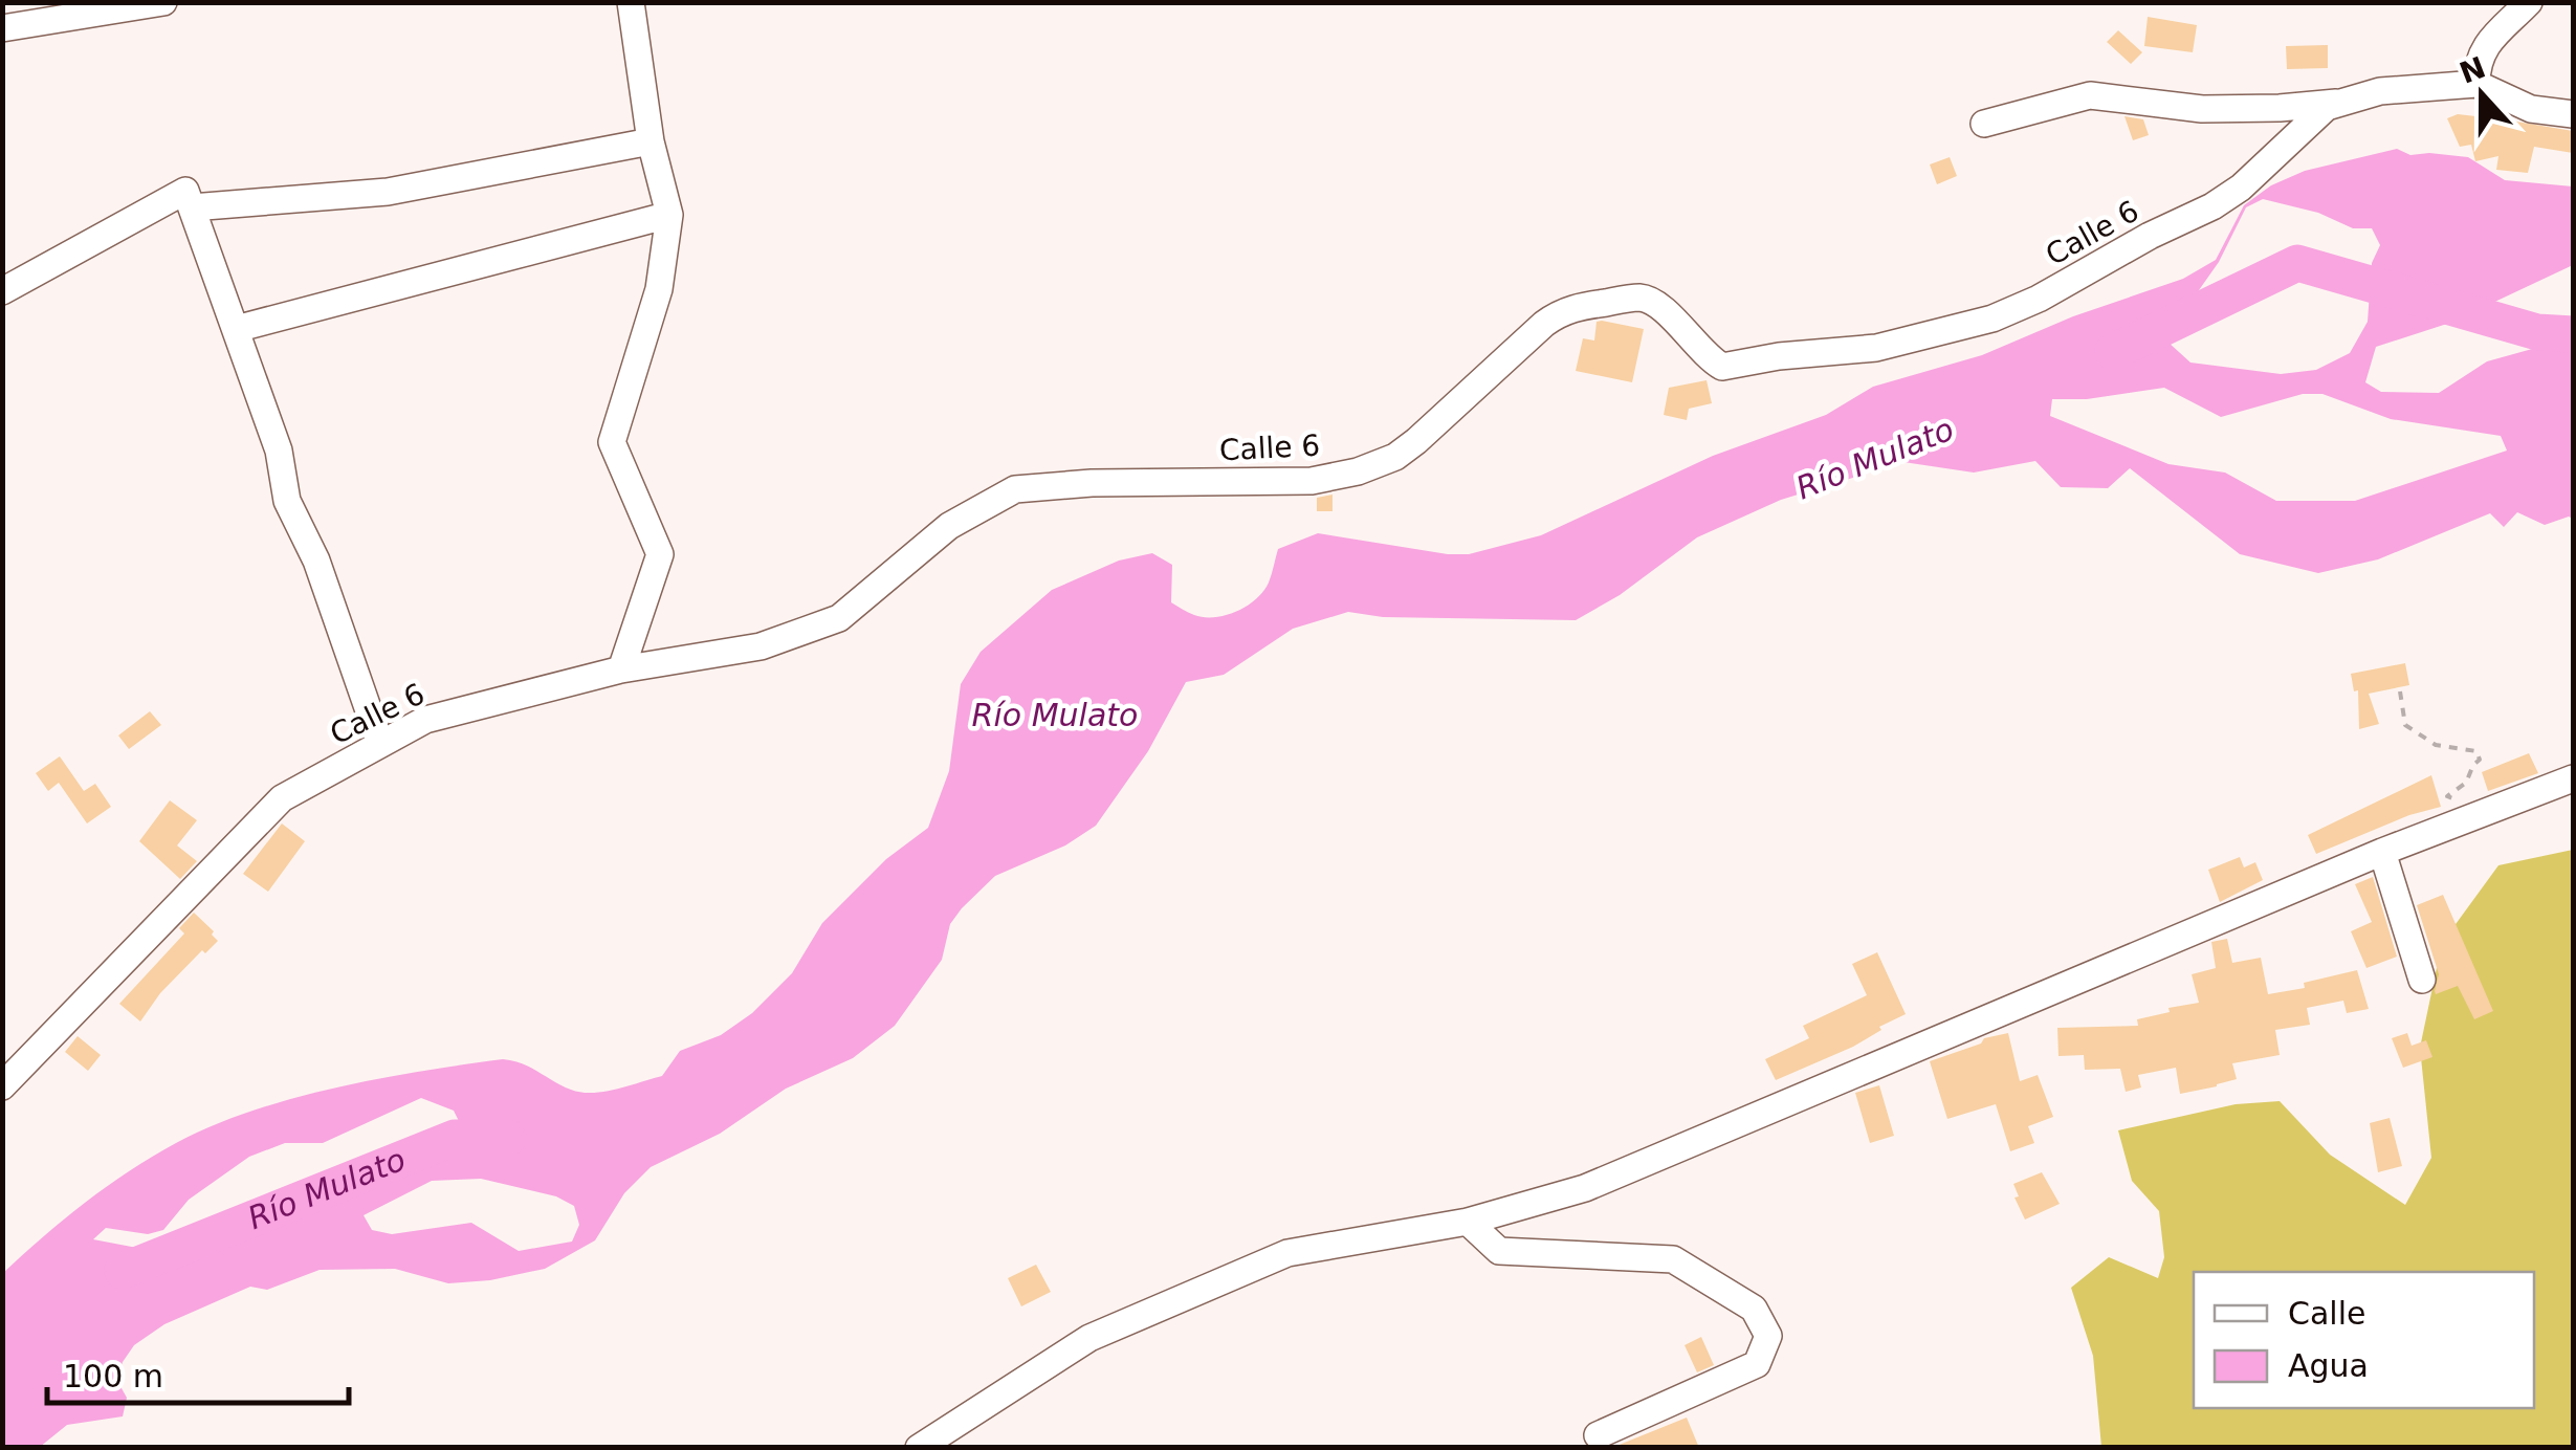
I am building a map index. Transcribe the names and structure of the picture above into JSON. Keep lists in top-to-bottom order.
{
  "streets": {
    "street": ["Calle 6"]
  },
  "water": ["Río Mulato"],
  "legend": ["Calle", "Agua"],
  "scale_bar": "100 m",
  "north": "top"
}
